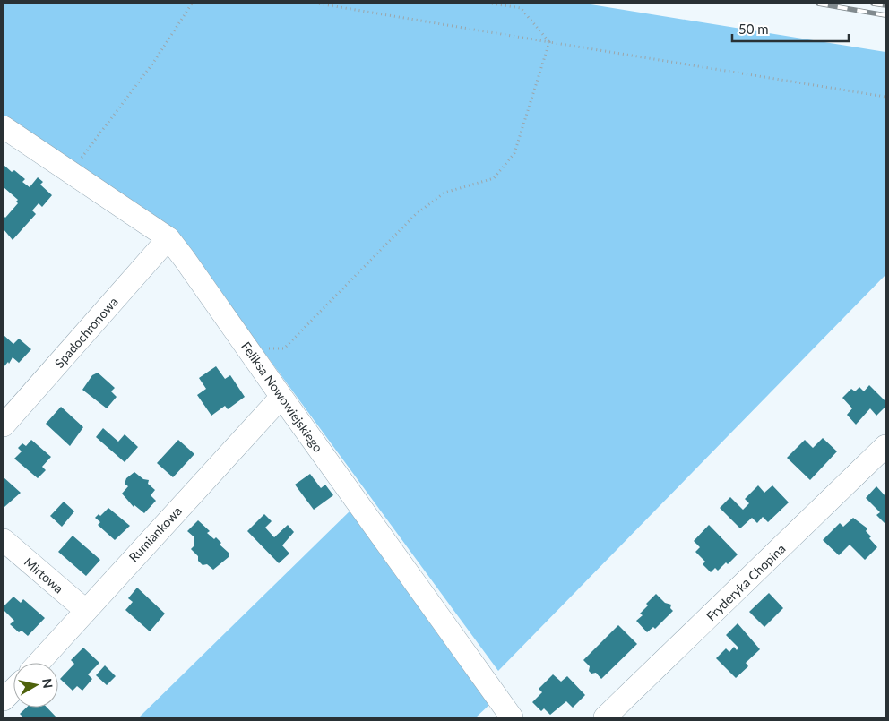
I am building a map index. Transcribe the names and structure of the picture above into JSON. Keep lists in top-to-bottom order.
{
  "streets": {
    "street": [
      "Spadochronowa",
      "Feliksa Nowowiejskiego",
      "Rumiankowa",
      "Mirtowa",
      "Fryderyka Chopina"
    ]
  },
  "crossings": [
    ["Spadochronowa", "Feliksa Nowowiejskiego"],
    ["Feliksa Nowowiejskiego", "Rumiankowa"],
    ["Rumiankowa", "Mirtowa"]
  ],
  "scale_bar": "50 m",
  "north": "right"
}
